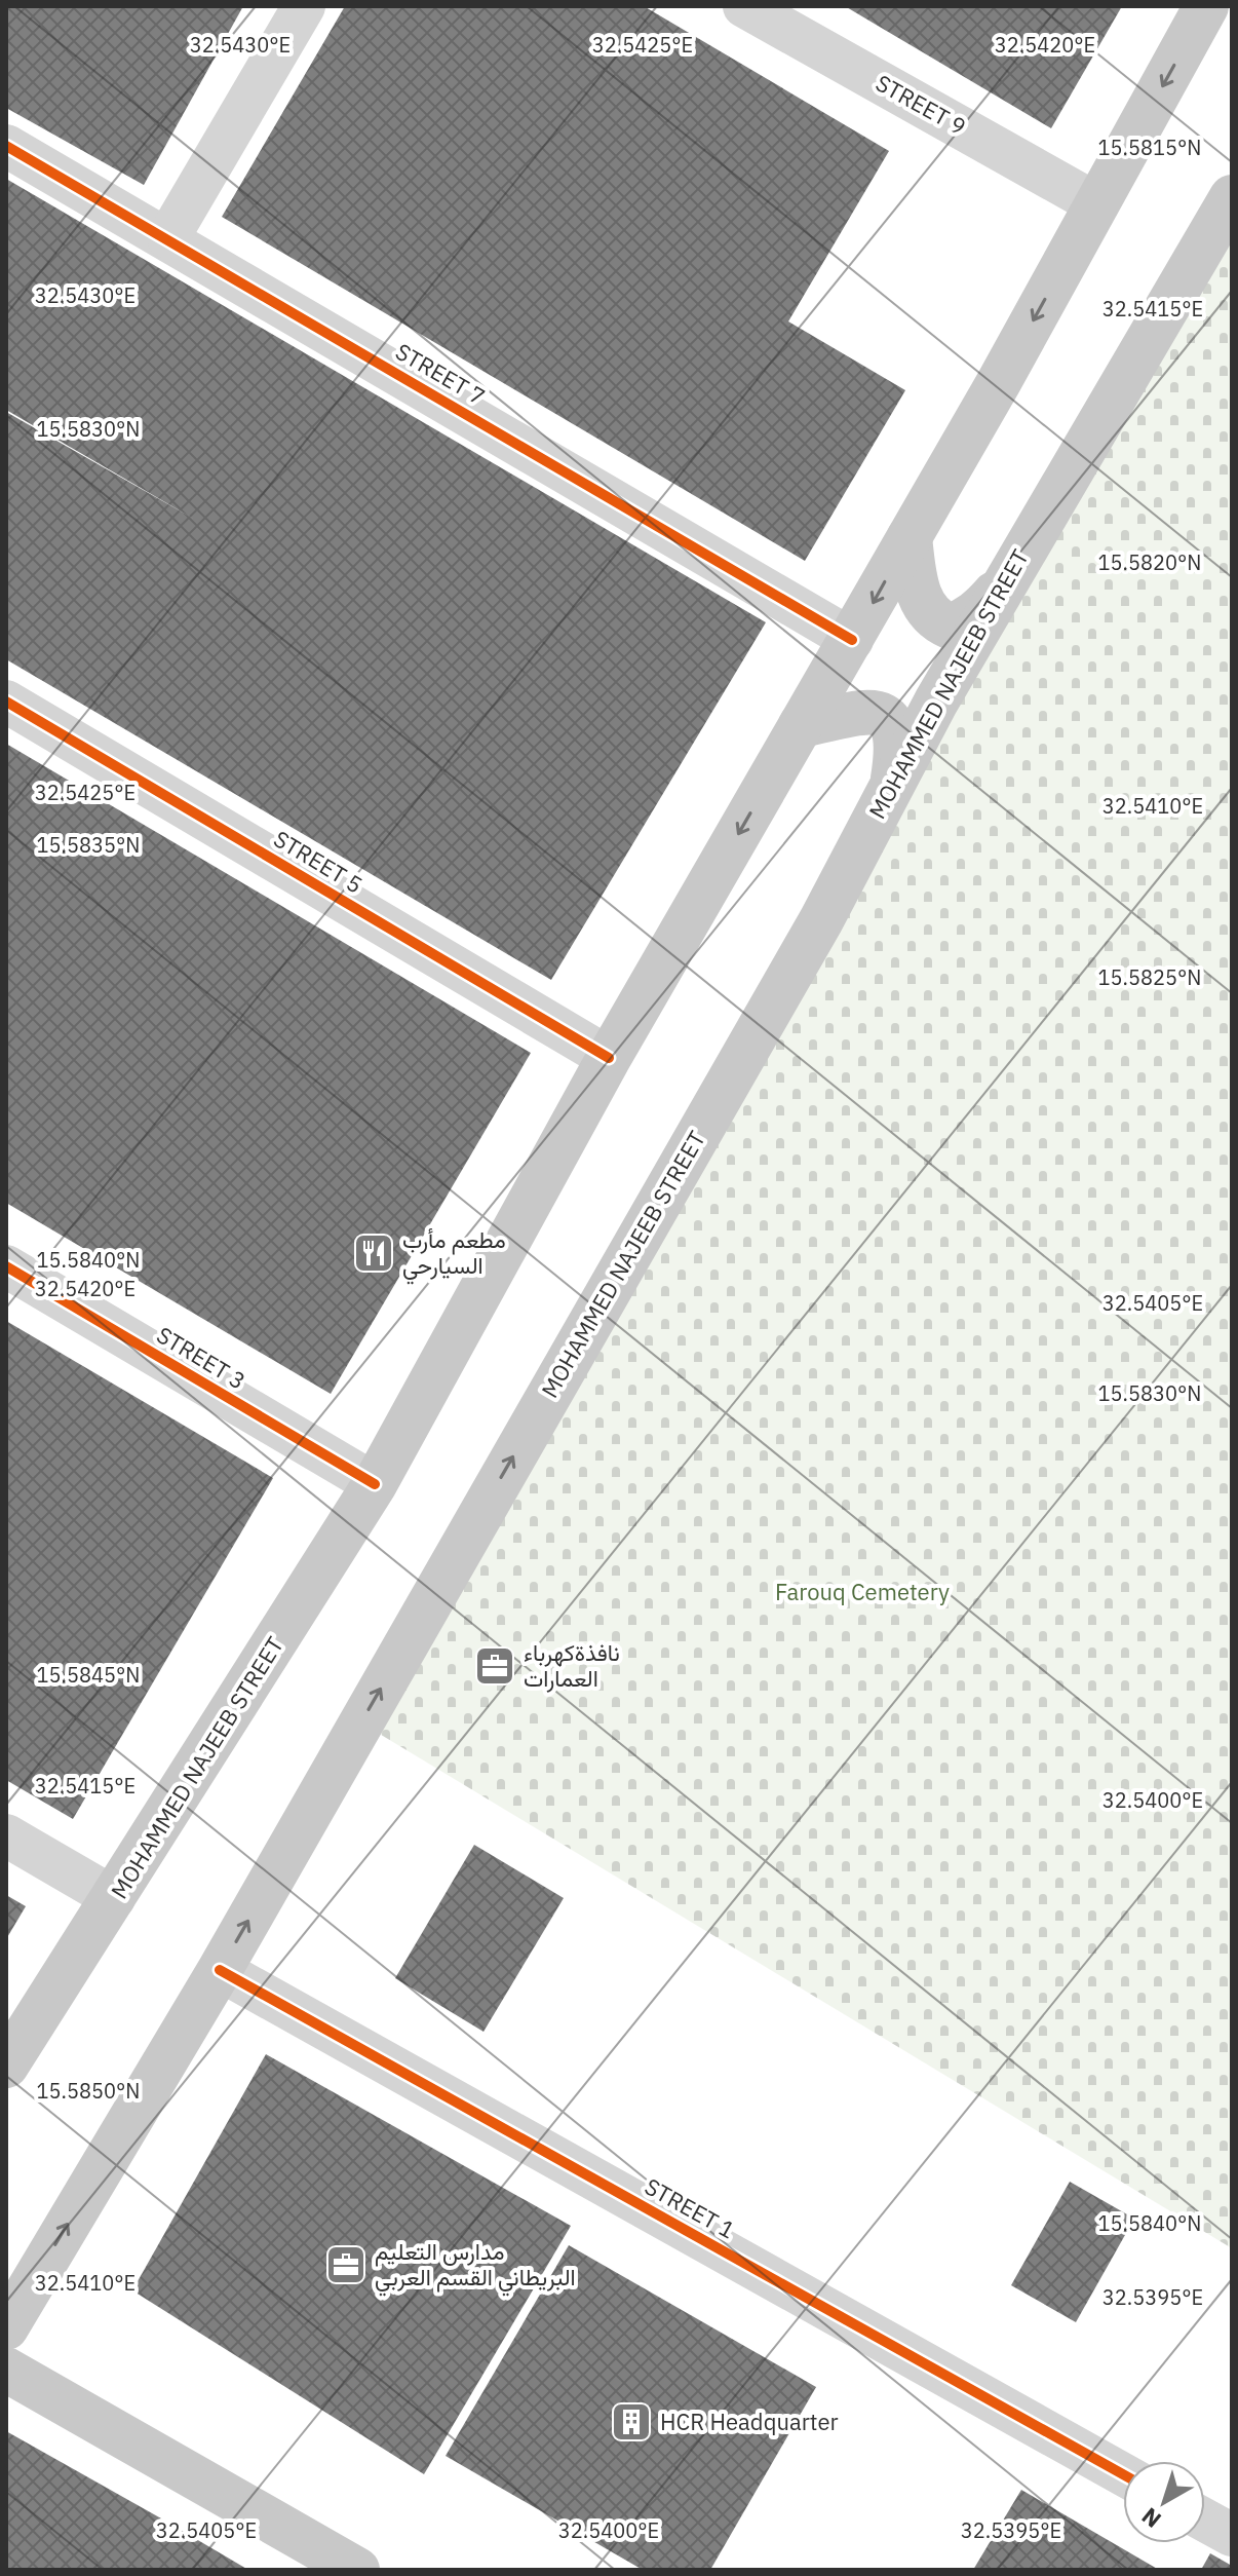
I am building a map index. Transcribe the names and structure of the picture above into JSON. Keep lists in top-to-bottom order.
{
  "streets": {
    "main road": ["MOHAMMED NAJEEB STREET"],
    "street": [
      "STREET 9",
      "STREET 7",
      "STREET 5",
      "STREET 3",
      "STREET 1"
    ]
  },
  "crossings": [
    ["STREET 9", "MOHAMMED NAJEEB STREET"],
    ["STREET 7", "MOHAMMED NAJEEB STREET"],
    ["MOHAMMED NAJEEB STREET", "STREET 5"],
    ["MOHAMMED NAJEEB STREET", "STREET 3"],
    ["MOHAMMED NAJEEB STREET", "STREET 1"]
  ],
  "parks": ["Farouq Cemetery"],
  "places": {
    "restaurant": ["مطعم مأرب السيارحي"],
    "office": ["نافذةكهرباء العمارات", "مدارس التعليم البريطاني القسم العربي"],
    "building": ["HCR Headquarter"]
  },
  "north": "bottom left",
  "coordinates": [
    "32.5430°E",
    "32.5425°E",
    "32.5420°E",
    "15.5815°N",
    "32.5415°E",
    "15.5830°N",
    "15.5820°N",
    "32.5410°E",
    "15.5835°N",
    "15.5825°N",
    "15.5840°N",
    "32.5405°E",
    "15.5845°N",
    "32.5400°E",
    "15.5850°N",
    "32.5395°E"
  ]
}
